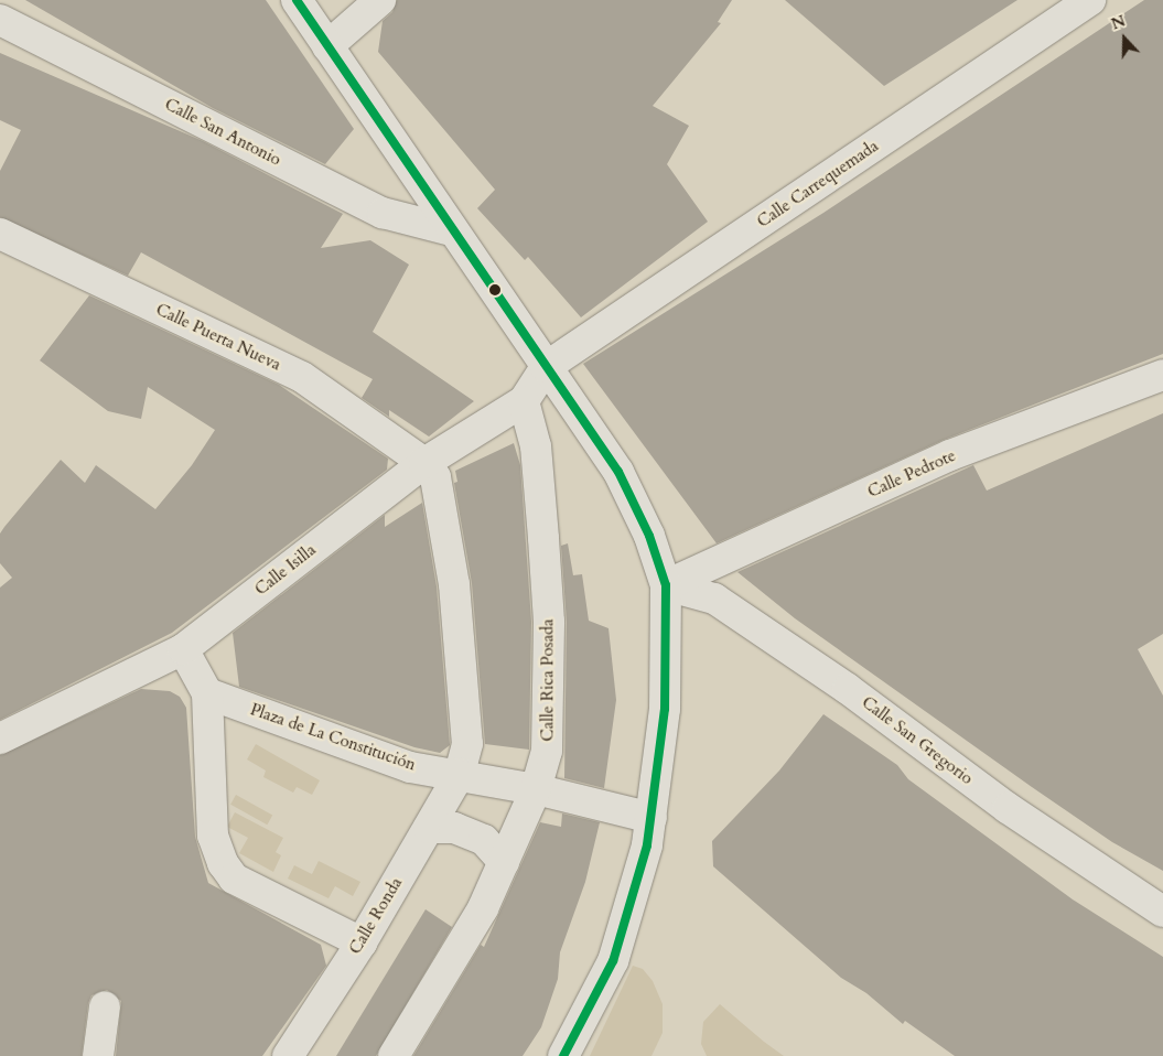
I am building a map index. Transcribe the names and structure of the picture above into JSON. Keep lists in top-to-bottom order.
{
  "streets": {
    "street": [
      "Calle San Antonio",
      "Calle Carrequemada",
      "Calle Puerta Nueva",
      "Calle Pedrote",
      "Calle Isilla",
      "Calle Rica Posada",
      "Plaza de La Constitución",
      "Calle San Gregorio",
      "Calle Ronda"
    ]
  },
  "crossings": [
    ["Calle Carrequemada", "Calle Isilla"],
    ["Calle Puerta Nueva", "Calle Isilla"],
    ["Calle Puerta Nueva", "Calle Ronda"],
    ["Calle Pedrote", "Calle San Gregorio"],
    ["Calle Isilla", "Calle Rica Posada"],
    ["Calle Isilla", "Calle Ronda"],
    ["Plaza de La Constitución", "Calle Ronda"]
  ],
  "north": "top"
}
